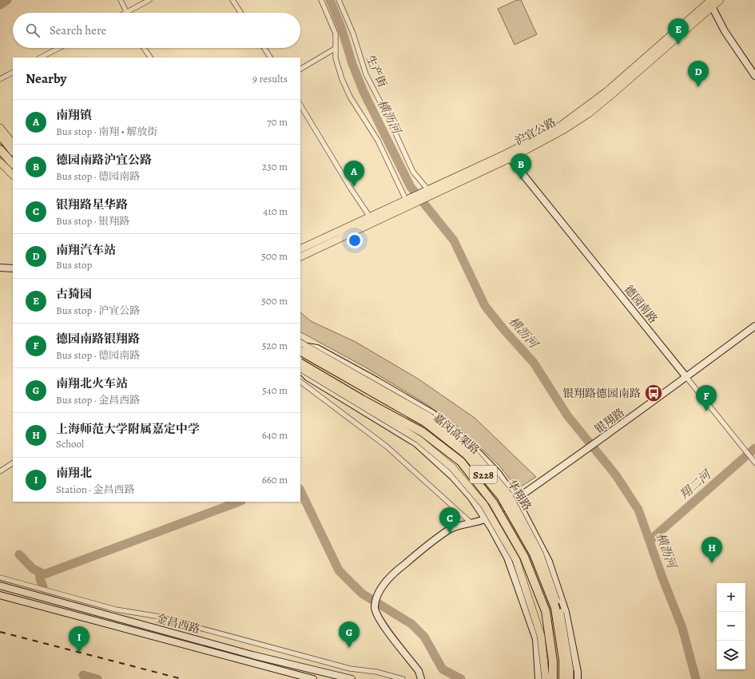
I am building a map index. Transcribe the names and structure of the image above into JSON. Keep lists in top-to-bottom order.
{
  "streets": {
    "highway": ["嘉闵高架路", "S228"],
    "main road": [
      "沪宜公路",
      "德园南路",
      "银翔路",
      "华翔路",
      "金昌西路"
    ],
    "street": ["生产街"]
  },
  "crossings": [
    ["生产街", "沪宜公路"],
    ["沪宜公路", "德园南路"],
    ["德园南路", "银翔路"],
    ["嘉闵高架路", "华翔路"]
  ],
  "water": ["横沥河", "翔二河"],
  "places": {
    "bus stop": ["银翔路德园南路"]
  },
  "page": {
    "search": "Search here",
    "pins": [
      "E",
      "D",
      "B",
      "A",
      "F",
      "C",
      "H",
      "G",
      "I"
    ],
    "heading": ["Nearby", "9 results"],
    "list": [
      {
        "mark": "A",
        "name": "南翔镇",
        "note": "Bus stop · 南翔 • 解放街",
        "value": "70 m"
      },
      {
        "mark": "B",
        "name": "德园南路沪宜公路",
        "note": "Bus stop · 德园南路",
        "value": "230 m"
      },
      {
        "mark": "C",
        "name": "银翔路星华路",
        "note": "Bus stop · 银翔路",
        "value": "410 m"
      },
      {
        "mark": "D",
        "name": "南翔汽车站",
        "note": "Bus stop",
        "value": "500 m"
      },
      {
        "mark": "E",
        "name": "古猗园",
        "note": "Bus stop · 沪宜公路",
        "value": "500 m"
      },
      {
        "mark": "F",
        "name": "德园南路银翔路",
        "note": "Bus stop · 德园南路",
        "value": "520 m"
      },
      {
        "mark": "G",
        "name": "南翔北火车站",
        "note": "Bus stop · 金昌西路",
        "value": "540 m"
      },
      {
        "mark": "H",
        "name": "上海师范大学附属嘉定中学",
        "note": "School",
        "value": "640 m"
      },
      {
        "mark": "I",
        "name": "南翔北",
        "note": "Station · 金昌西路",
        "value": "660 m"
      }
    ],
    "map_buttons": ["+", "−"]
  }
}
